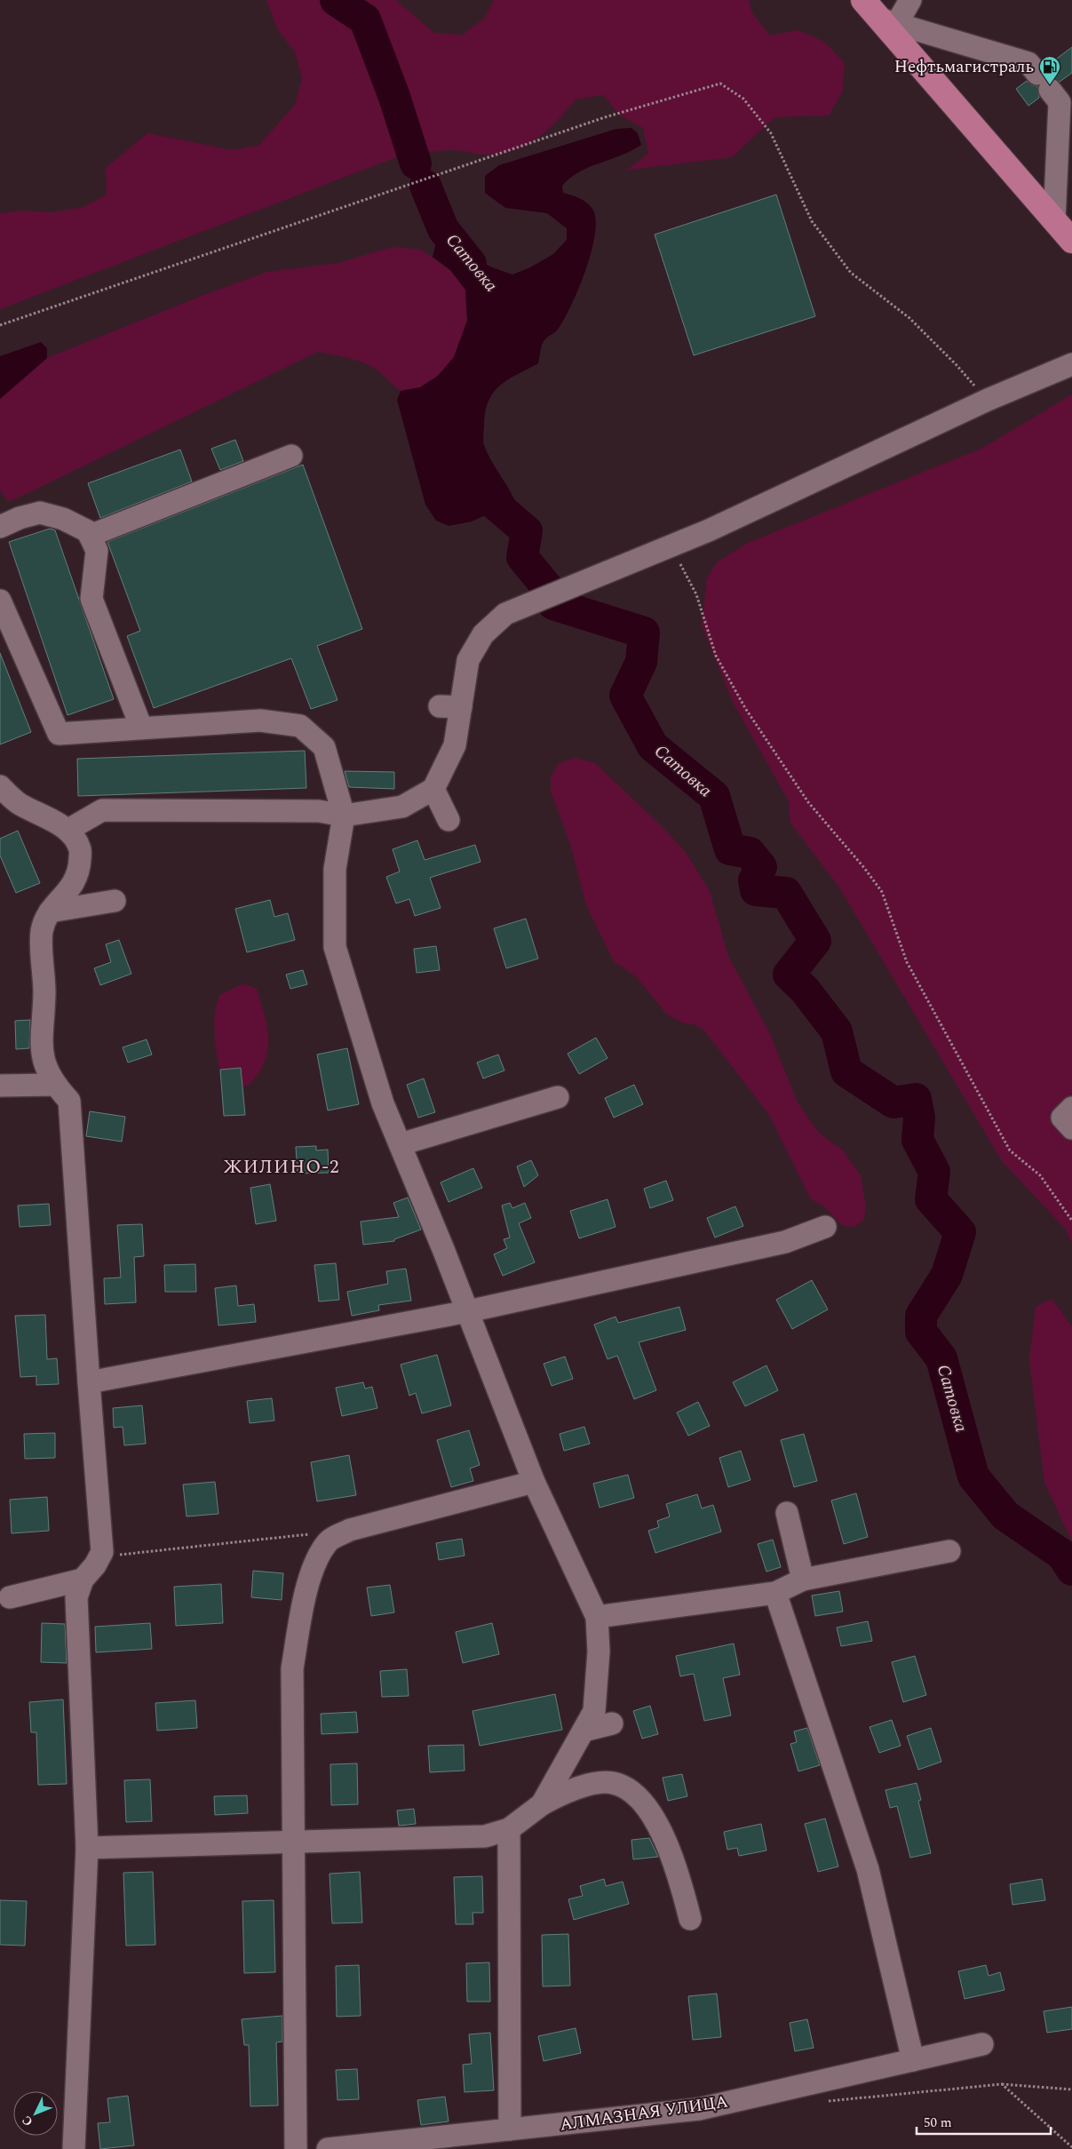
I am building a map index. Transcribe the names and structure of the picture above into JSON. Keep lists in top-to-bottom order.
{
  "streets": {
    "street": ["АЛМАЗНАЯ УЛИЦА"]
  },
  "districts": ["ЖИЛИНО-2"],
  "water": ["Сатовка"],
  "places": {
    "fuel station": ["Нефтьмагистраль"]
  },
  "scale_bar": "50 m",
  "north": "bottom left"
}
